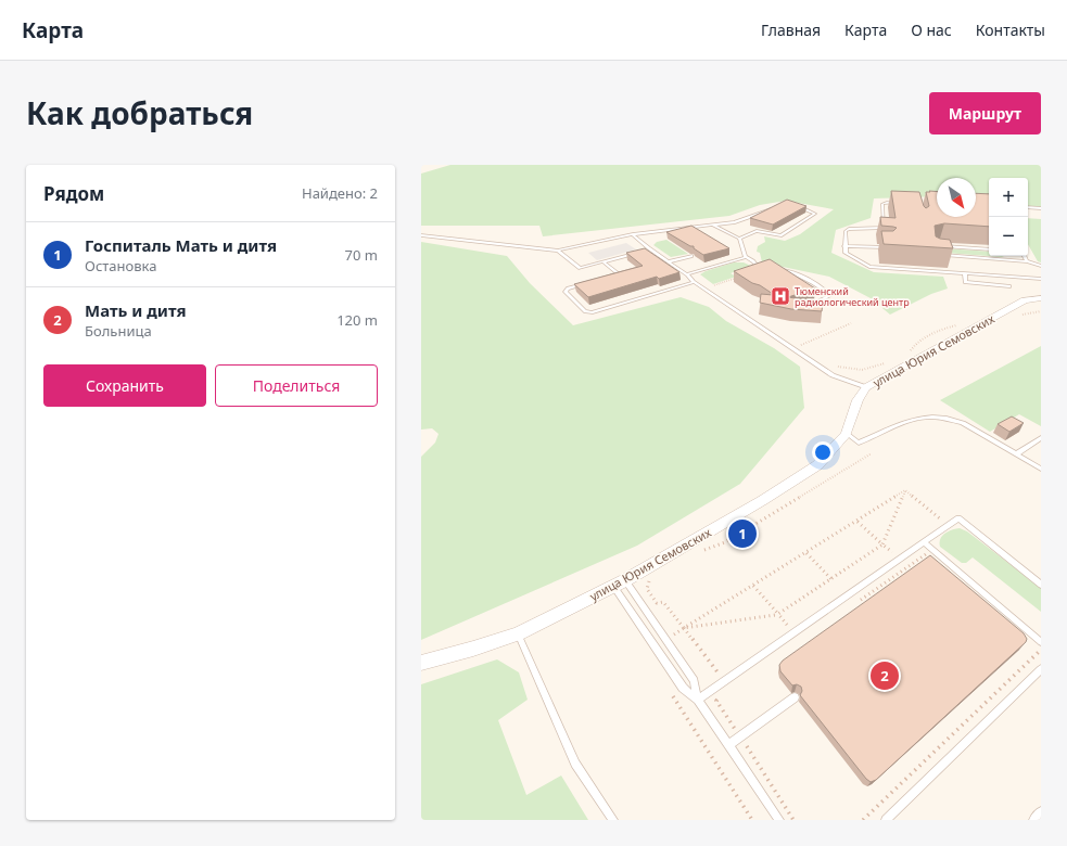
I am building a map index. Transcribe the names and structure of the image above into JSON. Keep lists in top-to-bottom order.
{
  "streets": {
    "street": ["улица Юрия Семовских"]
  },
  "places": {
    "hospital": ["Тюменский радиологический центр"]
  },
  "north": "bottom right",
  "page": {
    "header": "Карта",
    "nav": [
      "Главная",
      "Карта",
      "О нас",
      "Контакты"
    ],
    "title": "Как добраться",
    "buttons": [
      "Маршрут",
      ["Сохранить", "Поделиться"]
    ],
    "heading": ["Рядом", "Найдено: 2"],
    "map_buttons": ["+", "−"],
    "list": [
      {
        "mark": "1",
        "name": "Госпиталь Мать и дитя",
        "note": "Остановка",
        "value": "70 m"
      },
      {
        "mark": "2",
        "name": "Мать и дитя",
        "note": "Больница",
        "value": "120 m"
      }
    ],
    "pins": ["1", "2"]
  }
}
